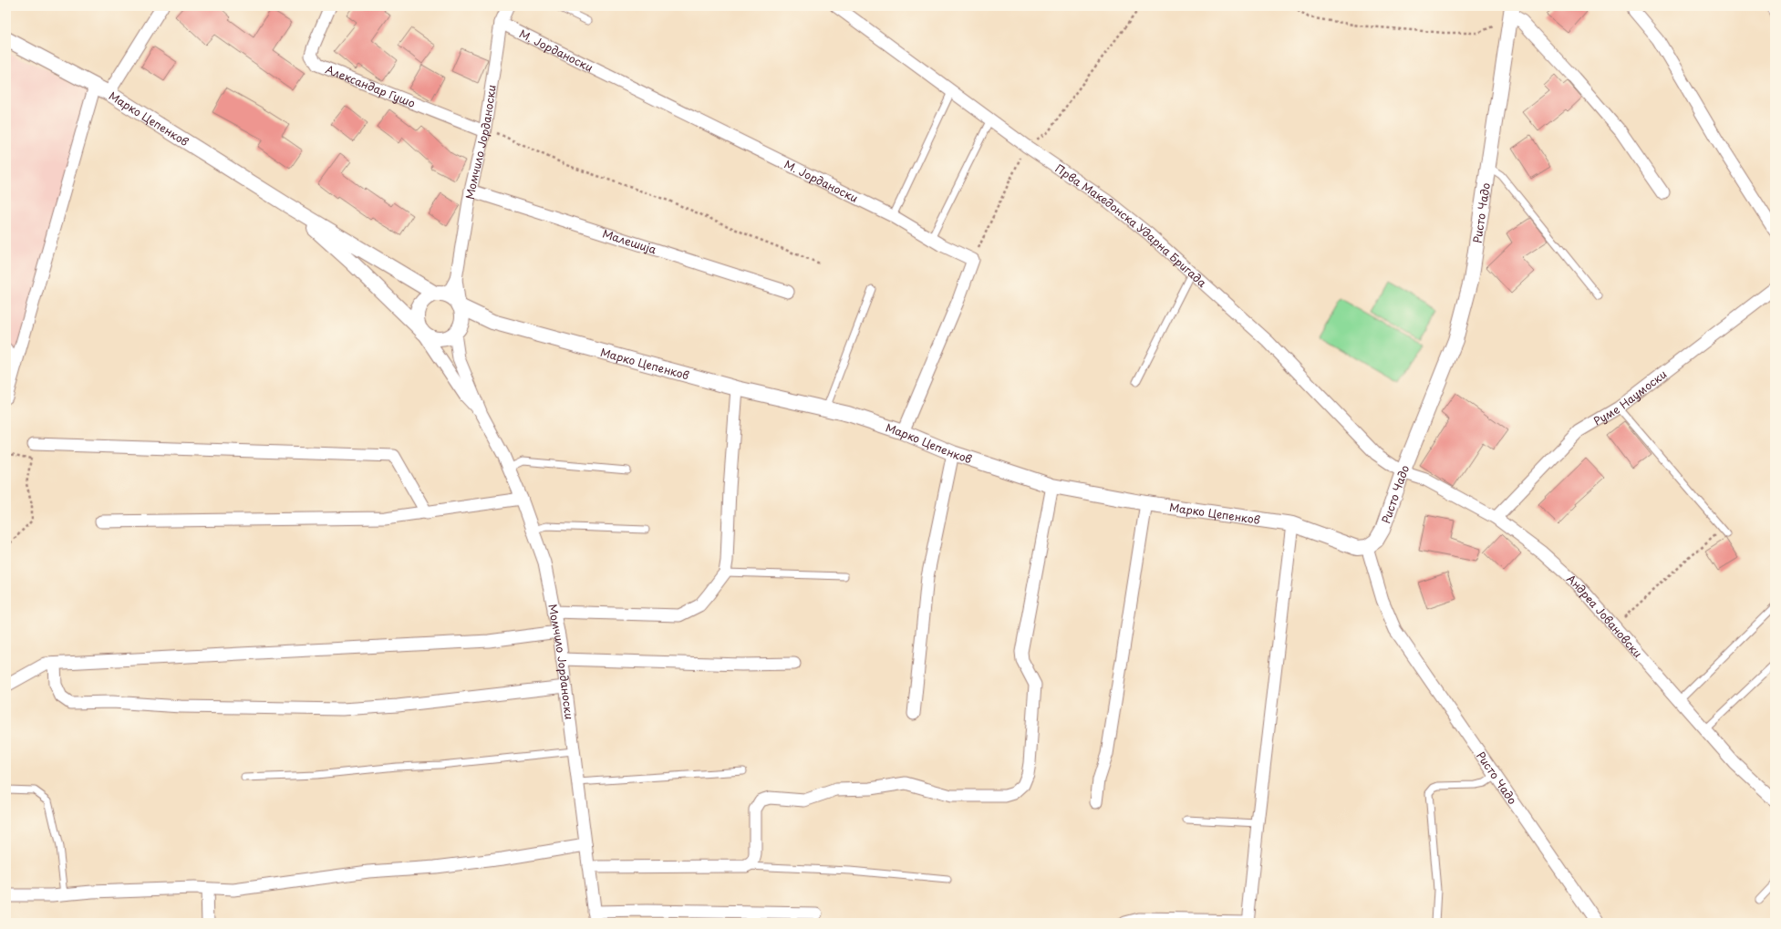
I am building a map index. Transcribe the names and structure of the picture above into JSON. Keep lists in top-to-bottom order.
{
  "streets": {
    "street": [
      "М. Јорданоски",
      "Александар Гушо",
      "Марко Цепенков",
      "Момчило Јорданоски",
      "Ристо Чадо",
      "Прва Македонска Ударна Бригада",
      "Малешија",
      "Руме Наумоски",
      "Андреа Јовановски"
    ]
  },
  "crossings": [
    ["М. Јорданоски", "Момчило Јорданоски"],
    ["Александар Гушо", "Момчило Јорданоски"],
    ["Марко Цепенков", "Ристо Чадо"],
    ["Момчило Јорданоски", "Малешија"],
    ["Ристо Чадо", "Прва Македонска Ударна Бригада"],
    ["Ристо Чадо", "Андреа Јовановски"],
    ["Прва Македонска Ударна Бригада", "Андреа Јовановски"],
    ["Руме Наумоски", "Андреа Јовановски"]
  ]
}
